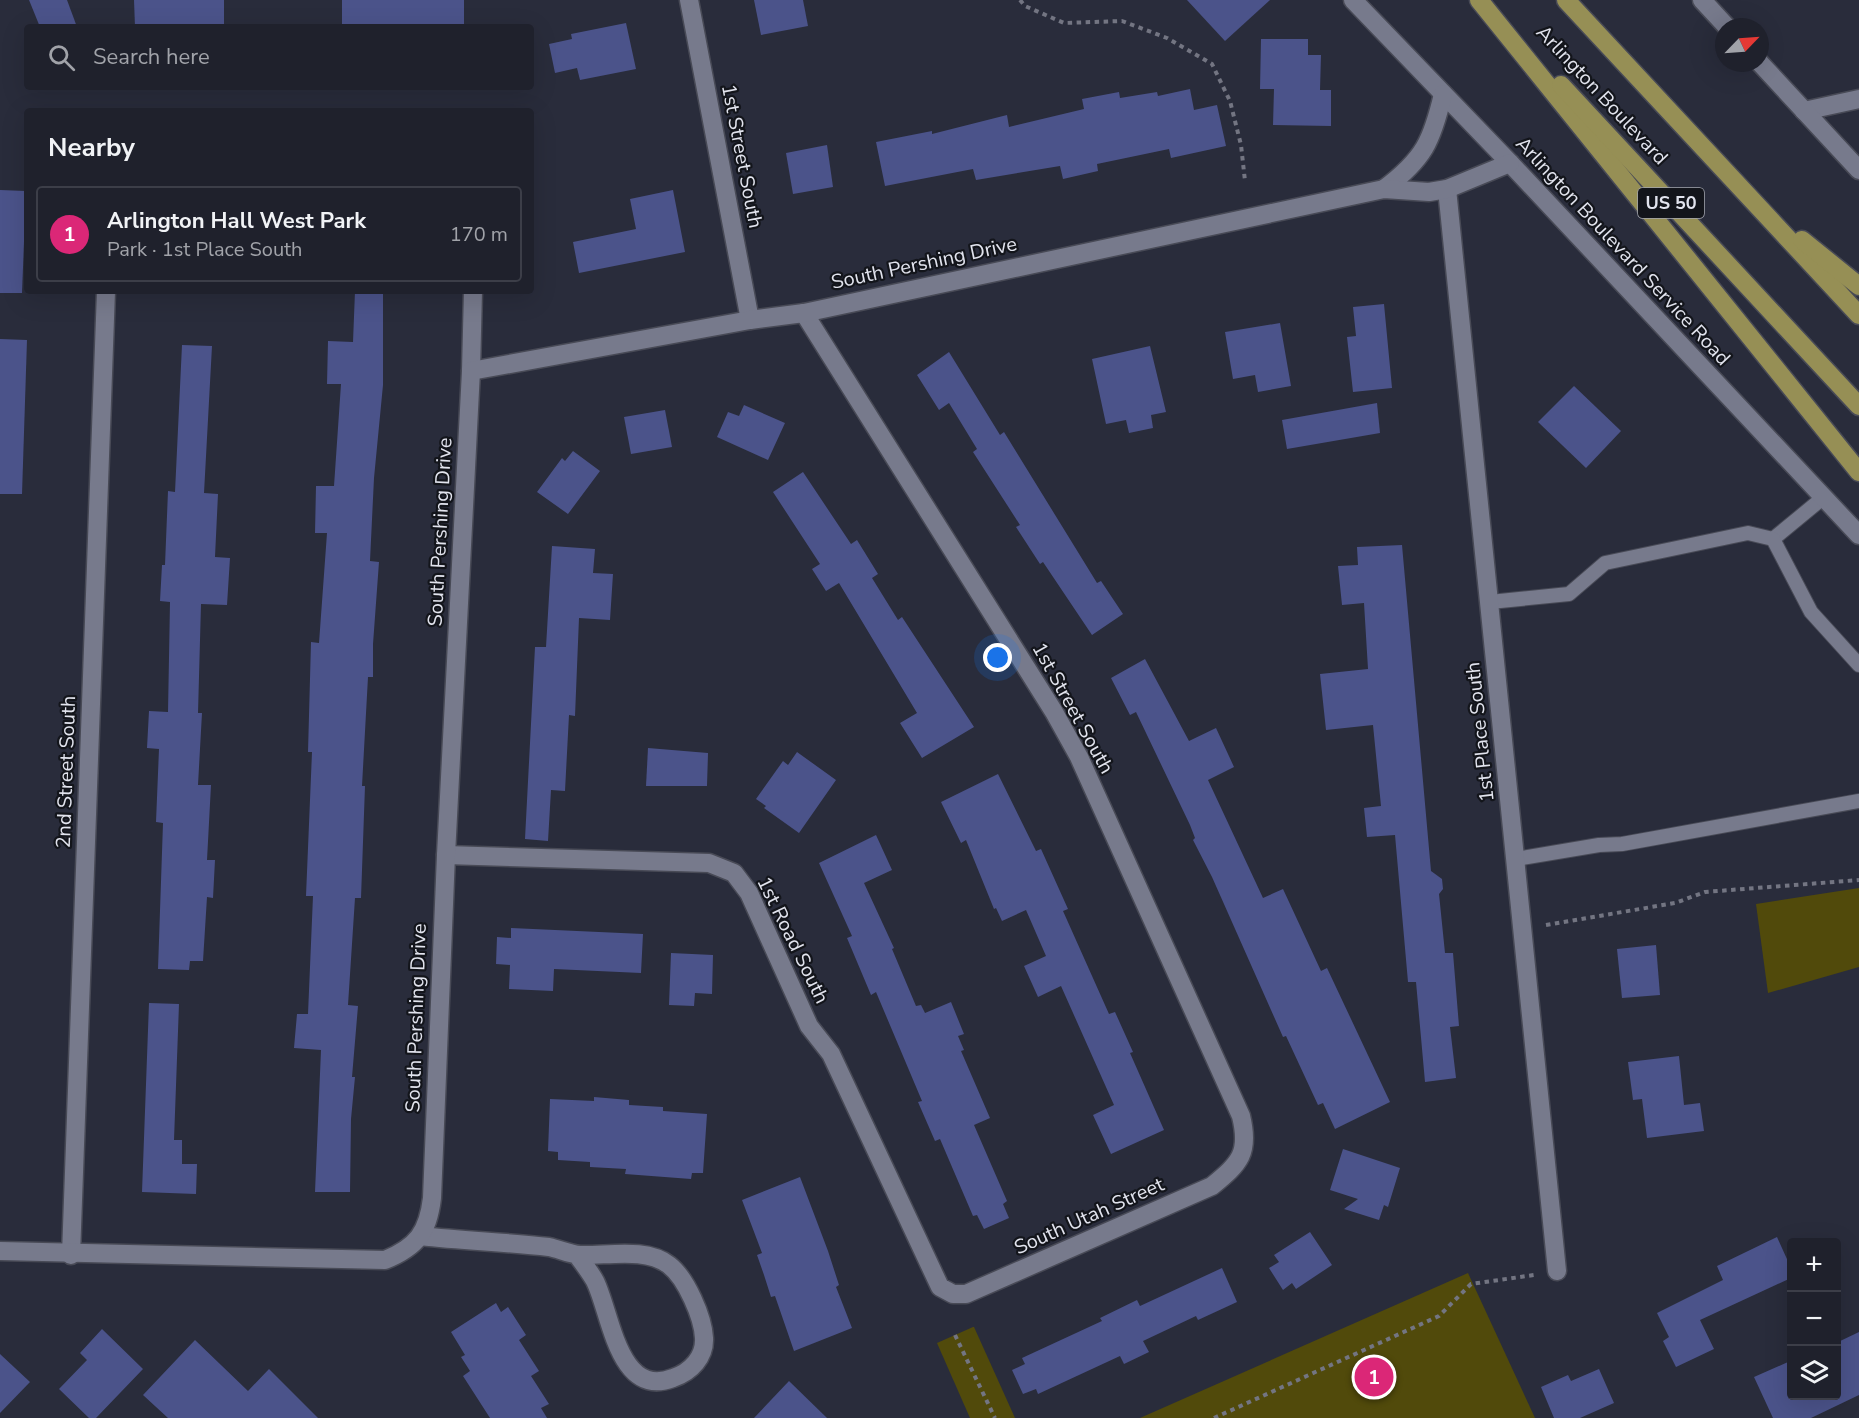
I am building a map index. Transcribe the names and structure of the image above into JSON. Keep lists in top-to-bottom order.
{
  "streets": {
    "highway": ["Arlington Boulevard", "US 50"],
    "street": [
      "1st Street South",
      "Arlington Boulevard Service Road",
      "South Pershing Drive",
      "1st Place South",
      "2nd Street South",
      "1st Road South",
      "South Utah Street"
    ]
  },
  "crossings": [
    ["1st Street South", "South Pershing Drive"],
    ["1st Street South", "South Utah Street"],
    ["Arlington Boulevard Service Road", "South Pershing Drive"],
    ["South Pershing Drive", "1st Place South"],
    ["South Pershing Drive", "1st Road South"],
    ["1st Road South", "South Utah Street"]
  ],
  "north": "top right",
  "page": {
    "search": "Search here",
    "heading": "Nearby",
    "list": [
      {
        "mark": "1",
        "name": "Arlington Hall West Park",
        "note": "Park · 1st Place South",
        "value": "170 m"
      }
    ],
    "map_buttons": ["+", "−"],
    "pins": "1"
  }
}
